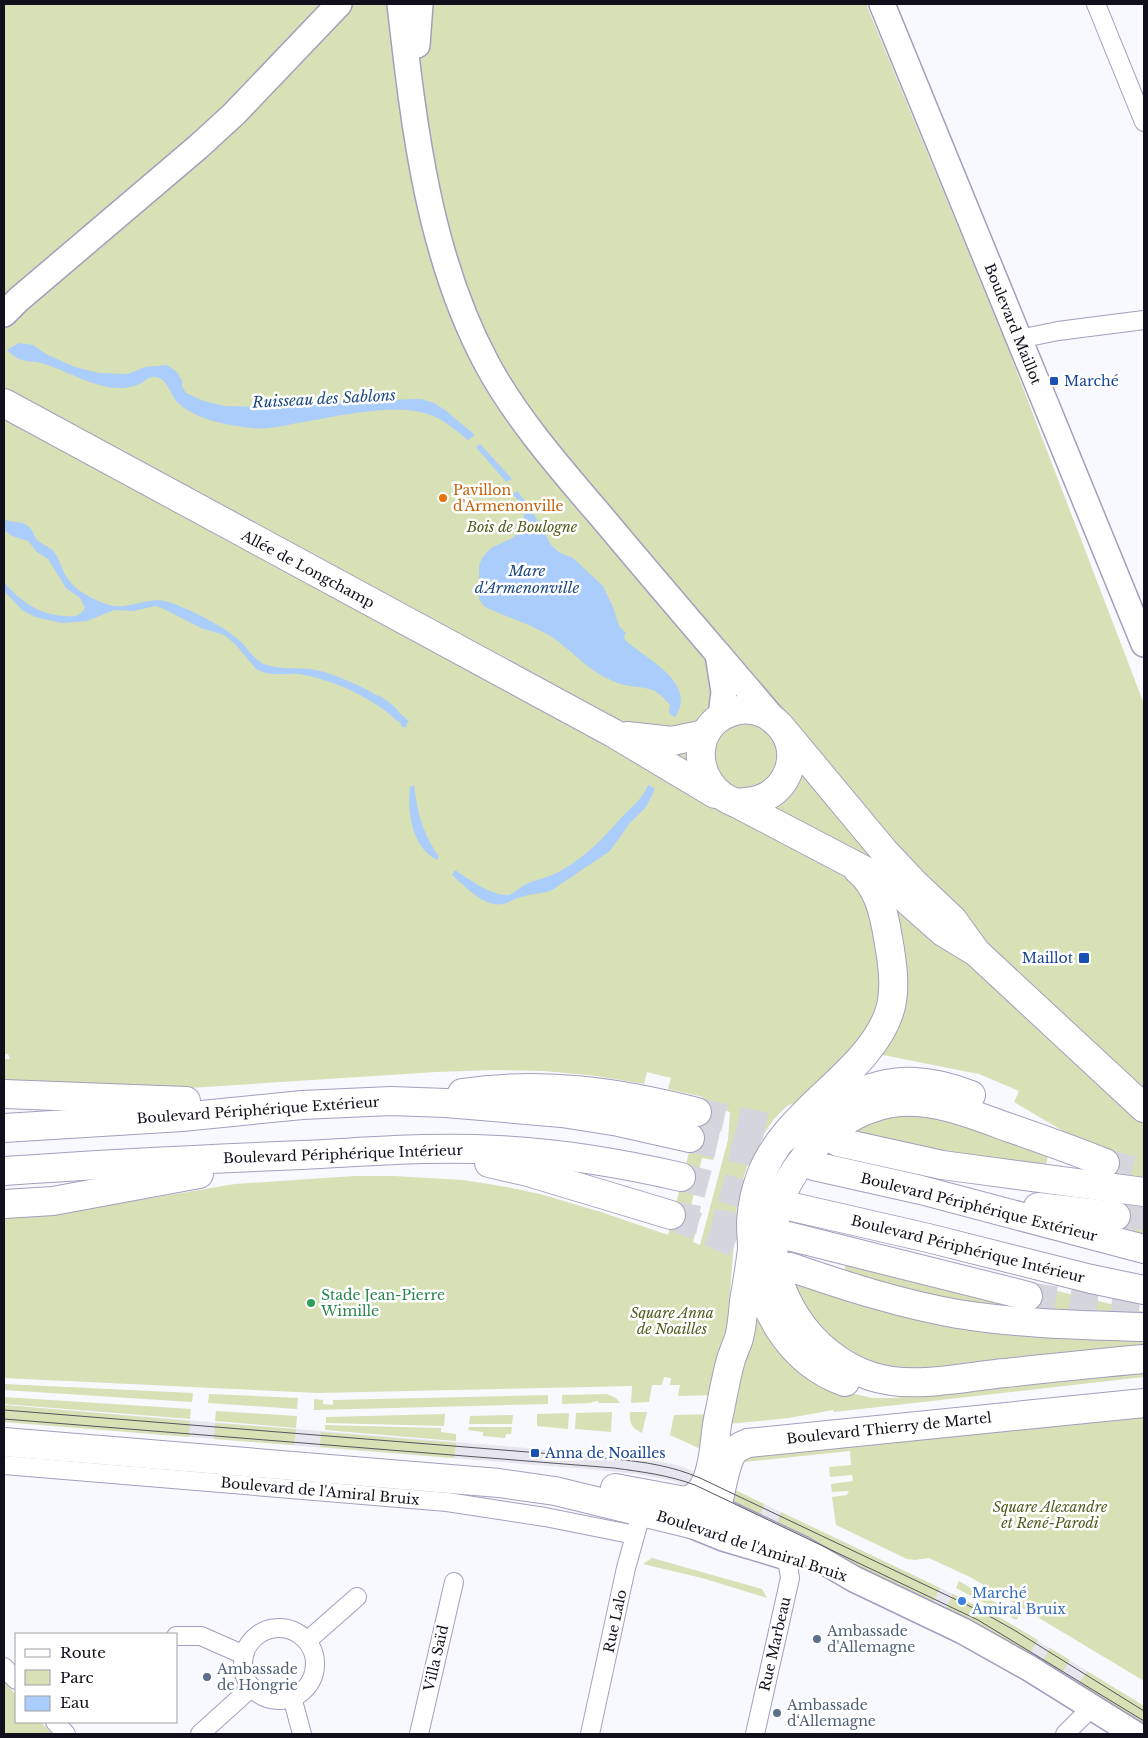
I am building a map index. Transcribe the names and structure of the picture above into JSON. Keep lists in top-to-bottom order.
{
  "streets": {
    "main road": [
      "Allée de Longchamp",
      "Boulevard Périphérique Extérieur",
      "Boulevard Périphérique Intérieur",
      "Boulevard Thierry de Martel",
      "Boulevard de l'Amiral Bruix"
    ],
    "street": [
      "Boulevard Maillot",
      "Rue Lalo",
      "Rue Marbeau",
      "Villa Saïd"
    ]
  },
  "crossings": [
    ["Boulevard Thierry de Martel", "Boulevard de l'Amiral Bruix"],
    ["Boulevard de l'Amiral Bruix", "Rue Lalo"],
    ["Boulevard de l'Amiral Bruix", "Rue Marbeau"]
  ],
  "water": ["Ruisseau des Sablons", "Mare d'Armenonville"],
  "parks": ["Bois de Boulogne", "Square Anna de Noailles", "Square Alexandre et René-Parodi"],
  "places": {
    "transit": ["Marché", "Maillot", "Anna de Noailles"],
    "other": [
      "Pavillon d'Armenonville",
      "Stade Jean-Pierre Wimille",
      "Marché Amiral Bruix",
      "Ambassade d'Allemagne",
      "Ambassade de Hongrie",
      "Ambassade d‘Allemagne"
    ]
  },
  "legend": ["Route", "Parc", "Eau"]
}
